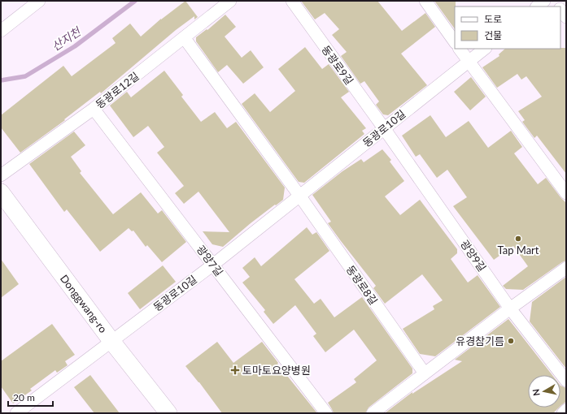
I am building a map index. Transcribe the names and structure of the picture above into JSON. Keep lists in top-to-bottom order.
{
  "streets": {
    "main road": ["Donggwang-ro"],
    "street": [
      "동광로9길",
      "동광로12길",
      "동광로10길",
      "광양9길",
      "광양7길",
      "동광로8길"
    ]
  },
  "crossings": [
    ["동광로9길", "동광로10길"],
    ["동광로9길", "광양9길"],
    ["동광로12길", "광양7길"],
    ["동광로10길", "광양9길"],
    ["동광로10길", "광양7길"],
    ["동광로10길", "동광로8길"],
    ["동광로10길", "Donggwang-ro"]
  ],
  "water": ["산지천"],
  "places": {
    "other": ["Tap Mart", "유경참기름"],
    "health": ["토마토요양병원"]
  },
  "legend": ["도로", "건물"],
  "scale_bar": "20 m",
  "north": "left"
}
